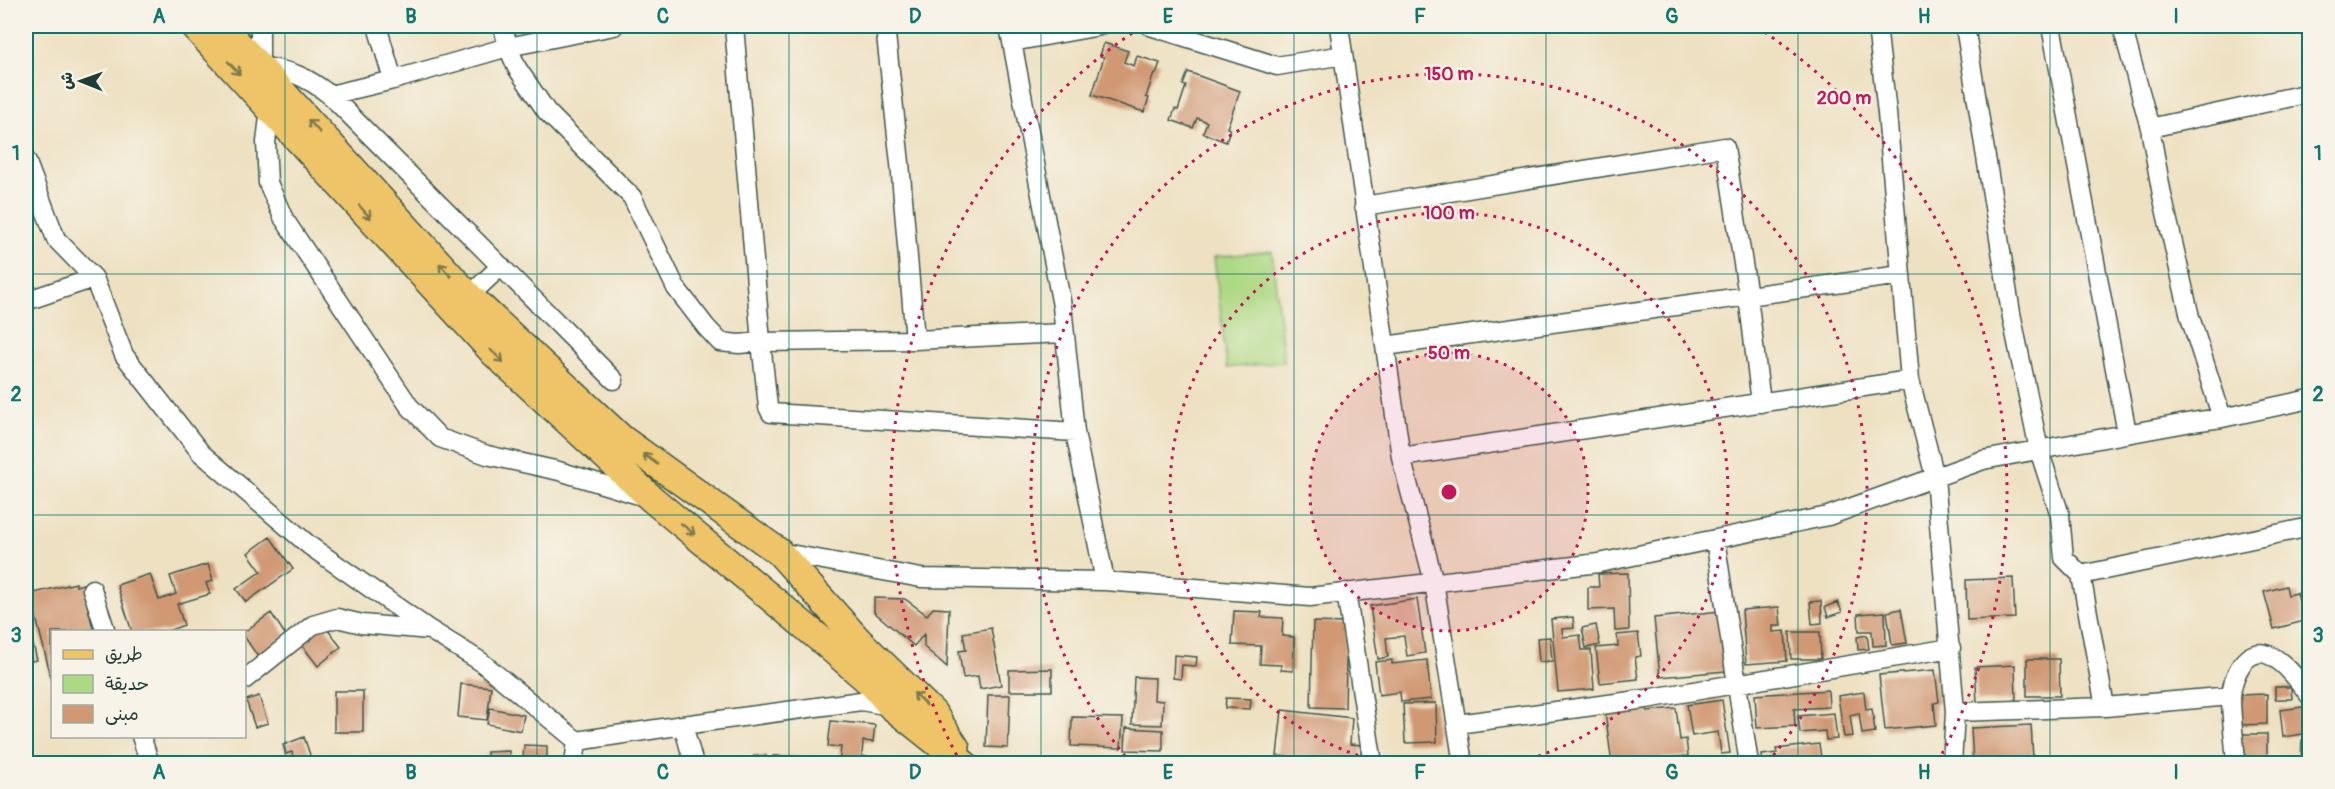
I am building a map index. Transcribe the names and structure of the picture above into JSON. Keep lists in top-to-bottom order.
{
  "legend": ["طريق", "حديقة", "مبنى"],
  "north": "left",
  "grid": {
    "columns": [
      "A",
      "B",
      "C",
      "D",
      "E",
      "F",
      "G",
      "H",
      "I"
    ],
    "rows": ["1", "2", "3"]
  },
  "rings": [
    "150 m",
    "200 m",
    "100 m",
    "50 m"
  ]
}
